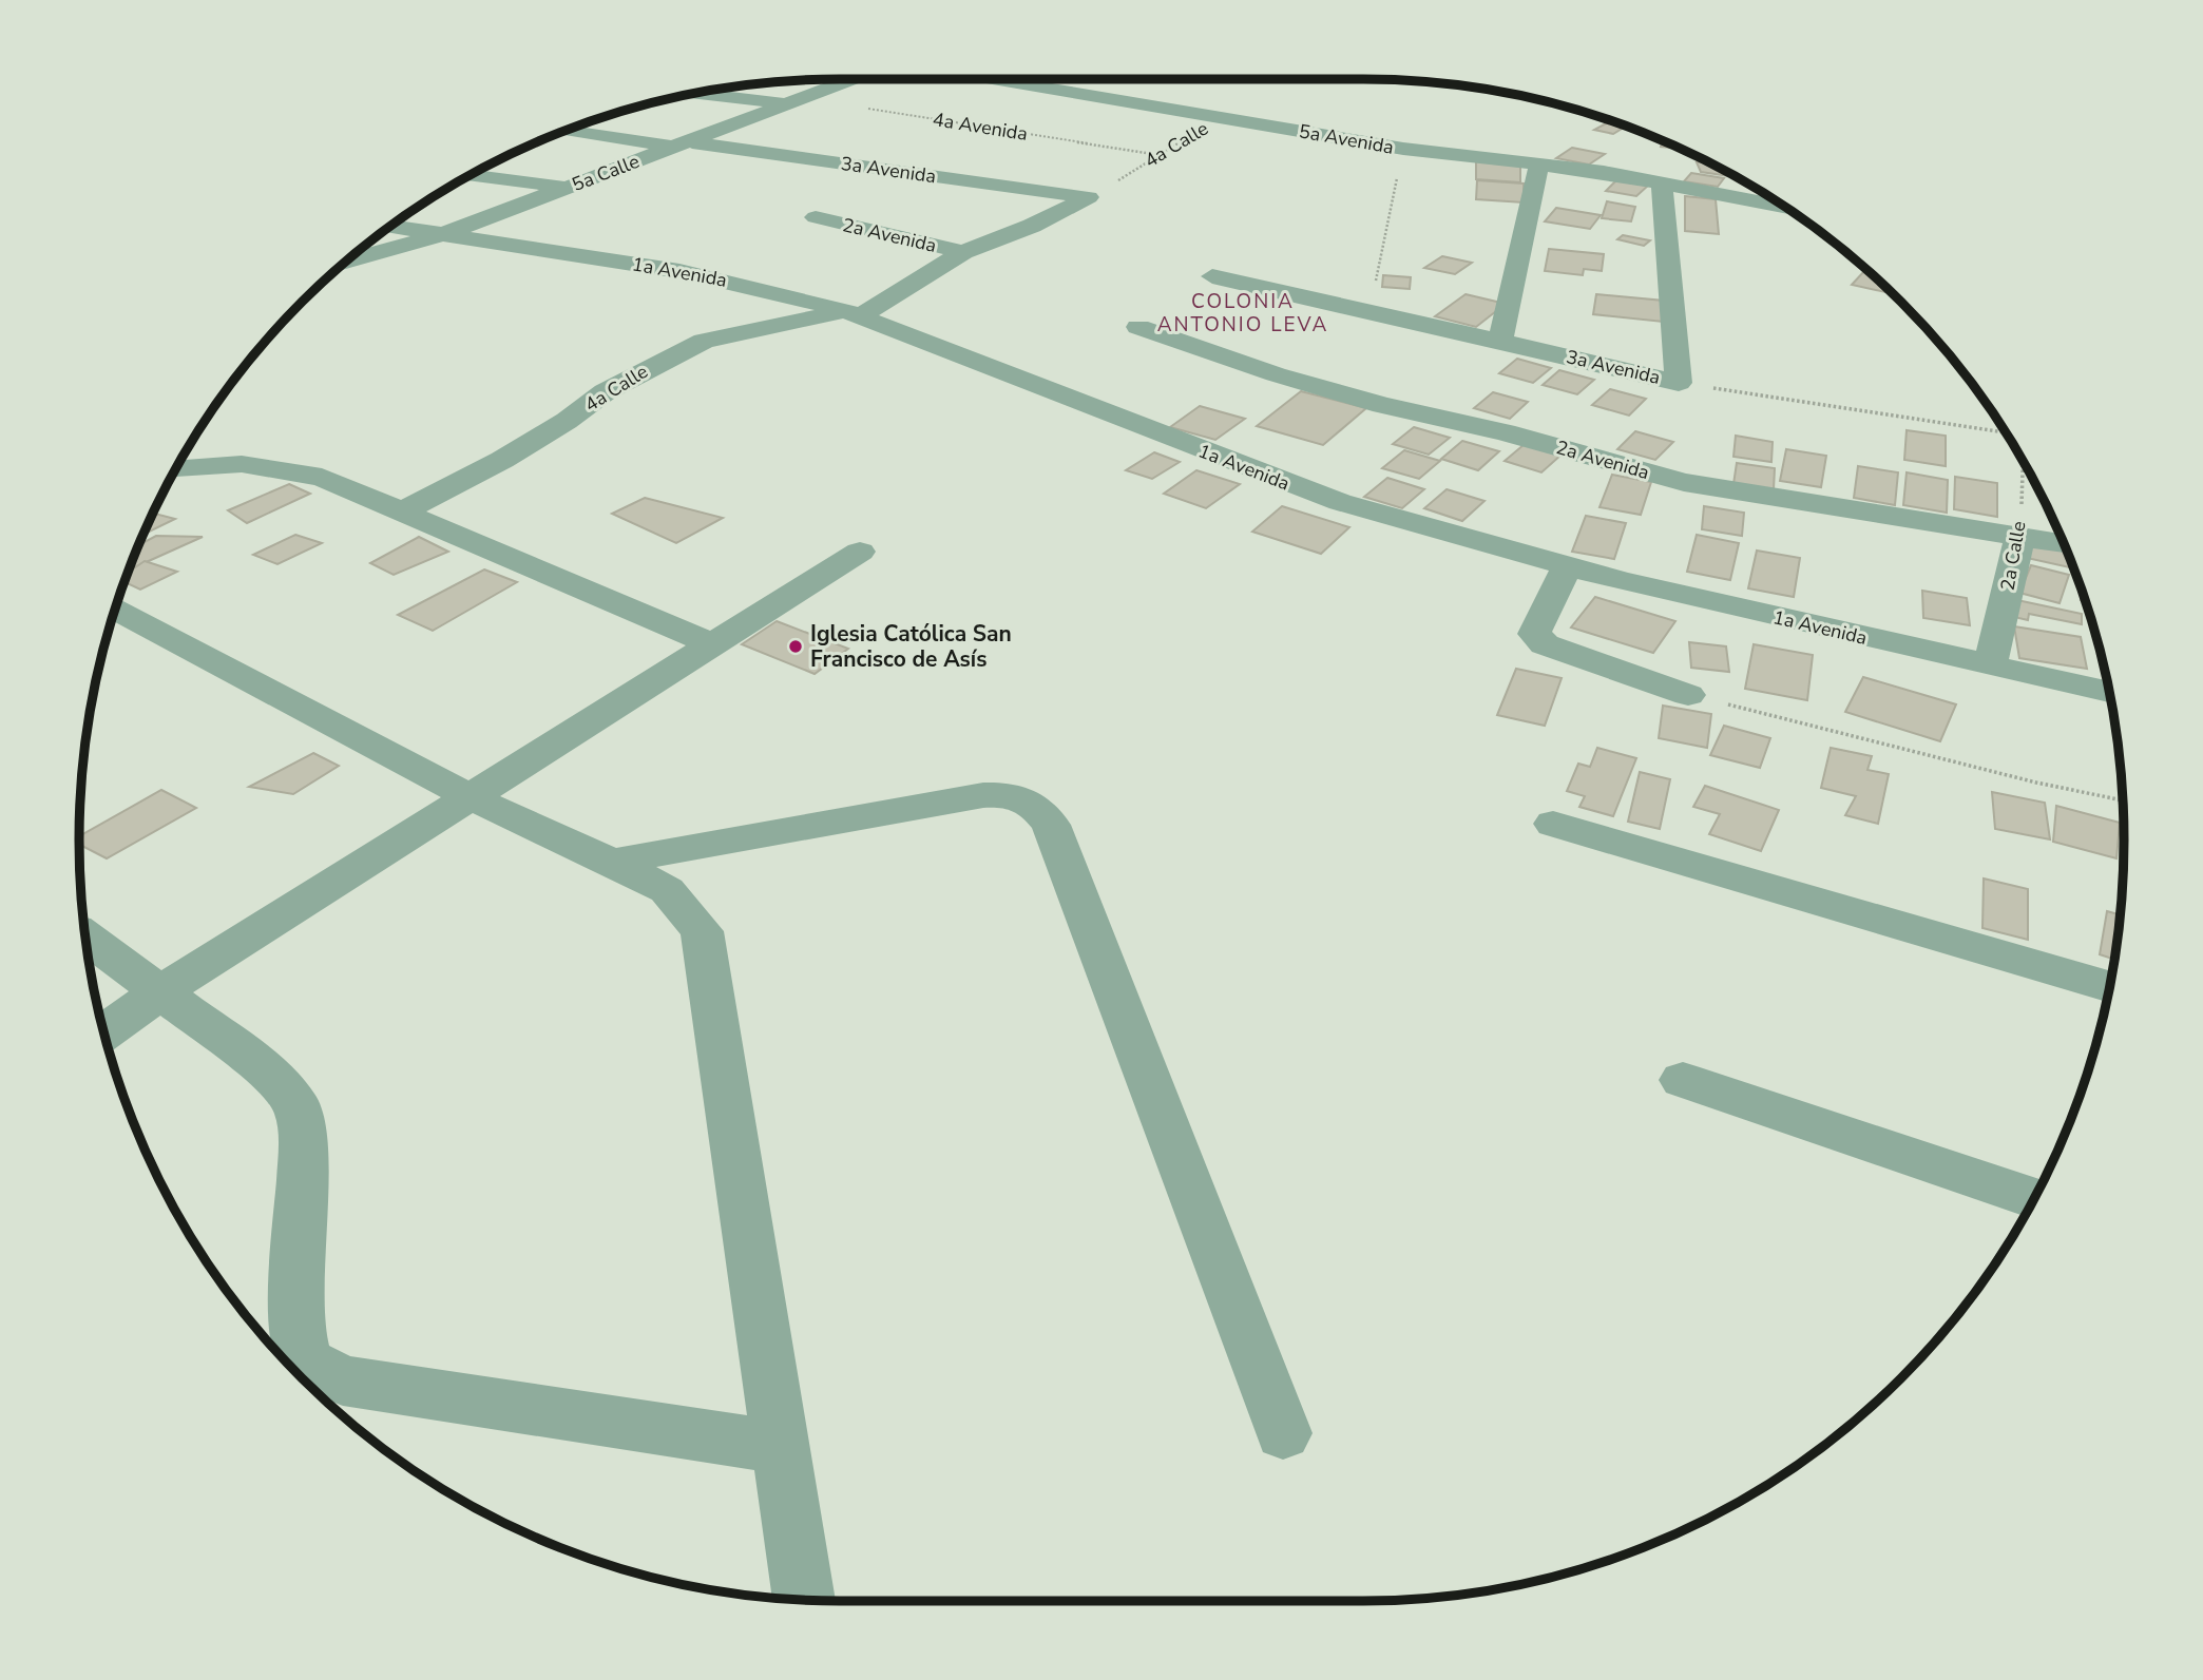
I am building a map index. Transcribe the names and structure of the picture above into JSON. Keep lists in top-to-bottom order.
{
  "streets": {
    "street": [
      "5a Avenida",
      "4a Calle",
      "3a Avenida",
      "5a Calle",
      "2a Avenida",
      "1a Avenida",
      "2a Calle"
    ],
    "path": ["4a Avenida"]
  },
  "crossings": [
    ["4a Avenida", "4a Calle"],
    ["4a Avenida", "5a Calle"],
    ["5a Avenida", "4a Calle"],
    ["4a Calle", "3a Avenida"],
    ["4a Calle", "2a Avenida"],
    ["4a Calle", "1a Avenida"],
    ["3a Avenida", "5a Calle"],
    ["5a Calle", "1a Avenida"],
    ["2a Avenida", "2a Calle"],
    ["1a Avenida", "2a Calle"]
  ],
  "districts": ["COLONIA ANTONIO LEVA"],
  "places": ["Iglesia Católica San Francisco de Asís"]
}
